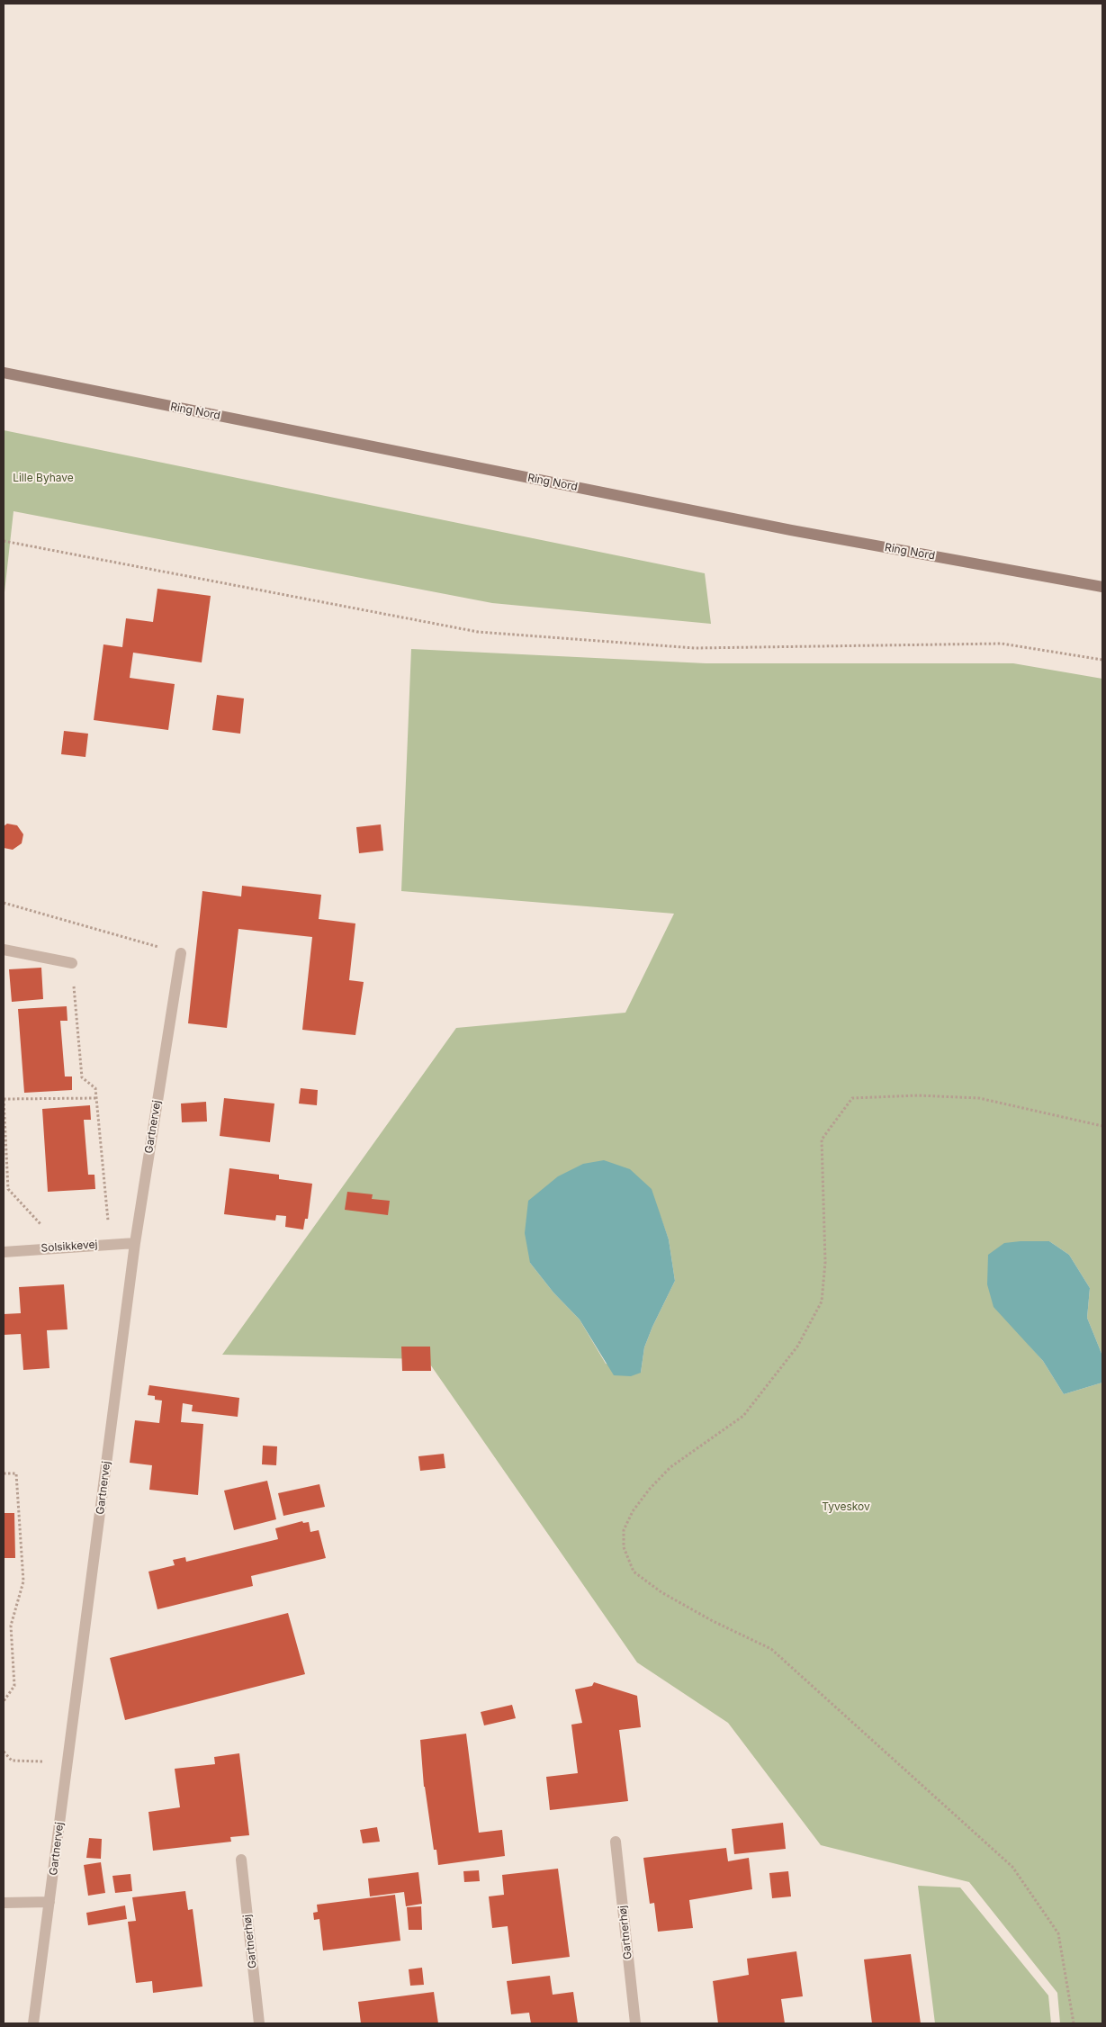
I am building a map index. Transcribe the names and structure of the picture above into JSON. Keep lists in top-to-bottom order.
{
  "streets": {
    "main road": ["Ring Nord"],
    "street": ["Gartnervej", "Solsikkevej", "Gartnerhøj"]
  },
  "crossings": [
    ["Gartnervej", "Solsikkevej"]
  ],
  "parks": ["Lille Byhave", "Tyveskov"]
}
